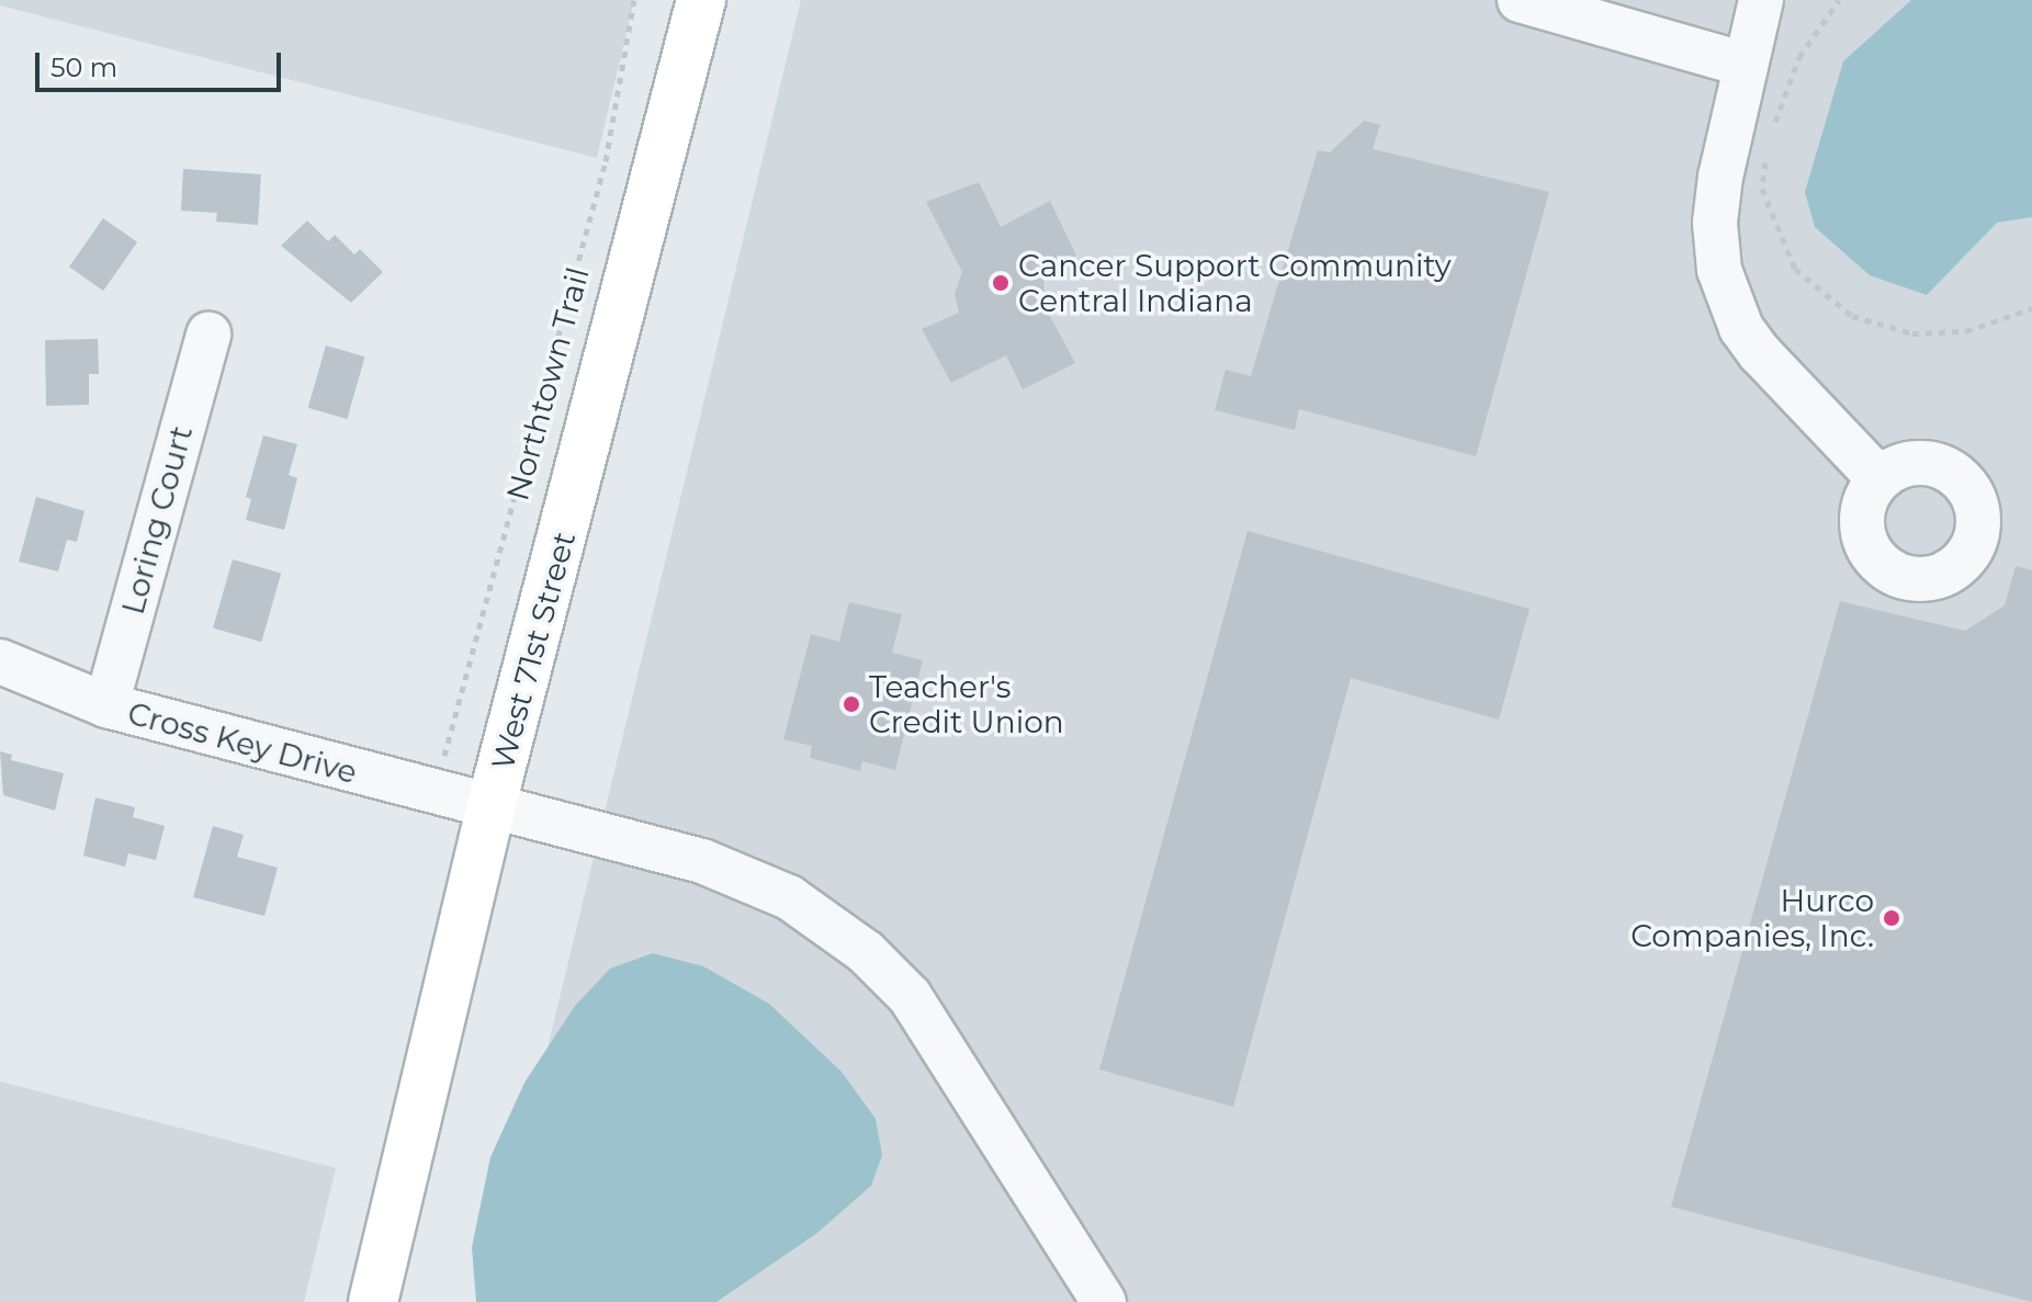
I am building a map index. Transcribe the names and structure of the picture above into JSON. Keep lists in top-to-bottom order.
{
  "streets": {
    "main road": ["West 71st Street"],
    "street": ["Loring Court", "Cross Key Drive"],
    "path": ["Northtown Trail"]
  },
  "crossings": [
    ["Loring Court", "Cross Key Drive"],
    ["West 71st Street", "Cross Key Drive"]
  ],
  "places": ["Cancer Support Community Central Indiana", "Teacher's Credit Union", "Hurco Companies, Inc."],
  "scale_bar": "50 m"
}
